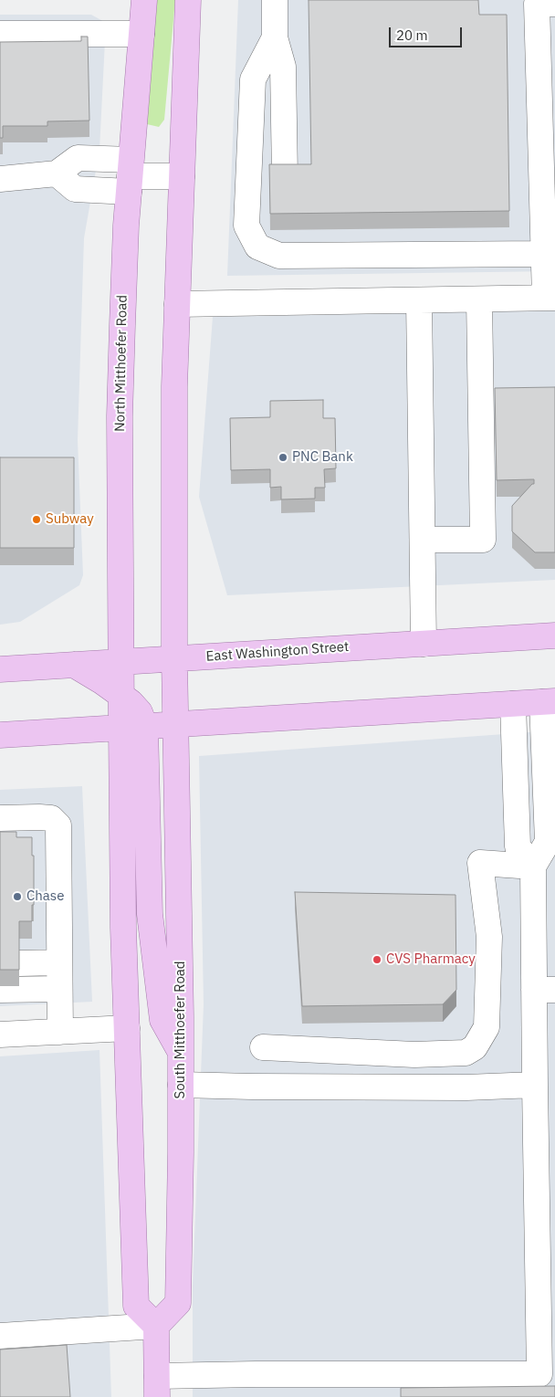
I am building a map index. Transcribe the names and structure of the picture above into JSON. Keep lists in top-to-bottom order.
{
  "streets": {
    "main road": ["North Mitthoefer Road", "East Washington Street", "South Mitthoefer Road"]
  },
  "crossings": [
    ["North Mitthoefer Road", "East Washington Street"]
  ],
  "places": [
    "PNC Bank",
    "Subway",
    "Chase",
    "CVS Pharmacy"
  ],
  "scale_bar": "20 m"
}
